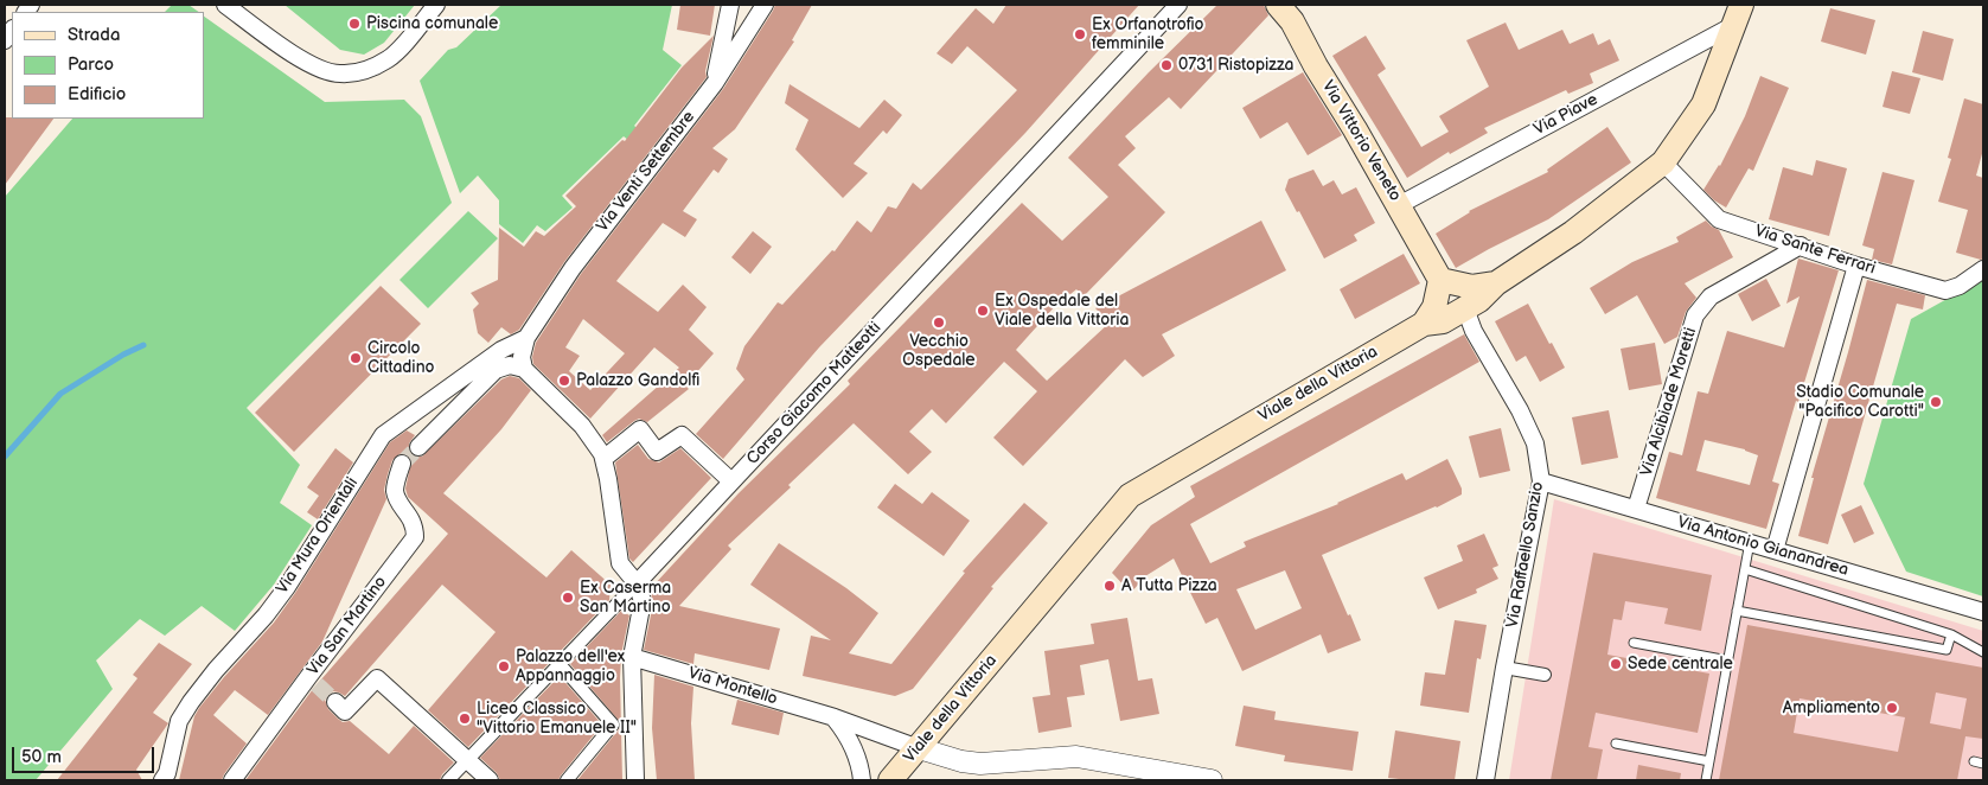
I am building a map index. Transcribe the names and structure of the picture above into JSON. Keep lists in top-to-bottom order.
{
  "streets": {
    "main road": ["Via Vittorio Veneto", "Viale della Vittoria"],
    "street": [
      "Via Piave",
      "Via Venti Settembre",
      "Via Sante Ferrari",
      "Corso Giacomo Matteotti",
      "Via Alcibiade Moretti",
      "Via Mura Orientali",
      "Via Antonio Gianandrea",
      "Via Raffaello Sanzio",
      "Via San Martino",
      "Via Montello"
    ]
  },
  "crossings": [
    ["Via Piave", "Via Vittorio Veneto"],
    ["Via Piave", "Viale della Vittoria"],
    ["Via Venti Settembre", "Via Mura Orientali"],
    ["Via Sante Ferrari", "Viale della Vittoria"],
    ["Via Sante Ferrari", "Via Alcibiade Moretti"],
    ["Viale della Vittoria", "Via Raffaello Sanzio"],
    ["Viale della Vittoria", "Via Montello"],
    ["Via Alcibiade Moretti", "Via Antonio Gianandrea"],
    ["Via Antonio Gianandrea", "Via Raffaello Sanzio"]
  ],
  "places": [
    "Piscina comunale",
    "Ex Orfanotrofio femminile",
    "0731 Ristopizza",
    "Ex Ospedale del Viale della Vittoria",
    "Vecchio Ospedale",
    "Circolo Cittadino",
    "Palazzo Gandolfi",
    "Stadio Comunale \"Pacifico Carotti\"",
    "A Tutta Pizza",
    "Ex Caserma San Martino",
    "Sede centrale",
    "Palazzo dell'ex Appannaggio",
    "Ampliamento",
    "Liceo Classico \"Vittorio Emanuele II\""
  ],
  "legend": ["Strada", "Parco", "Edificio"],
  "scale_bar": "50 m"
}
